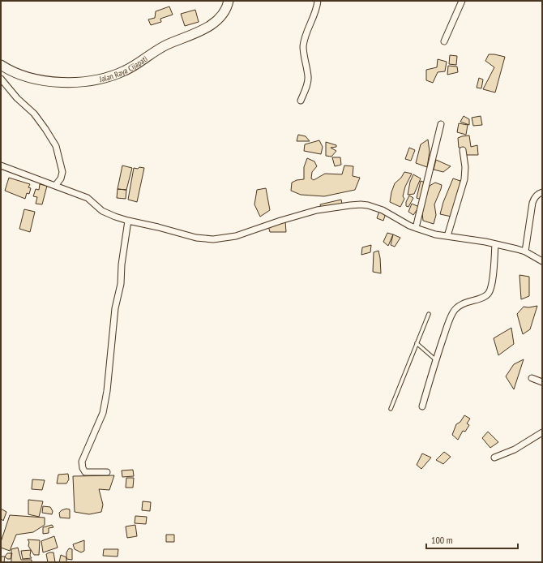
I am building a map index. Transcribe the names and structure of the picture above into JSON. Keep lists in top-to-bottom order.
{
  "streets": {
    "main road": ["Jalan Raya Cijapati"]
  },
  "scale_bar": "100 m"
}
